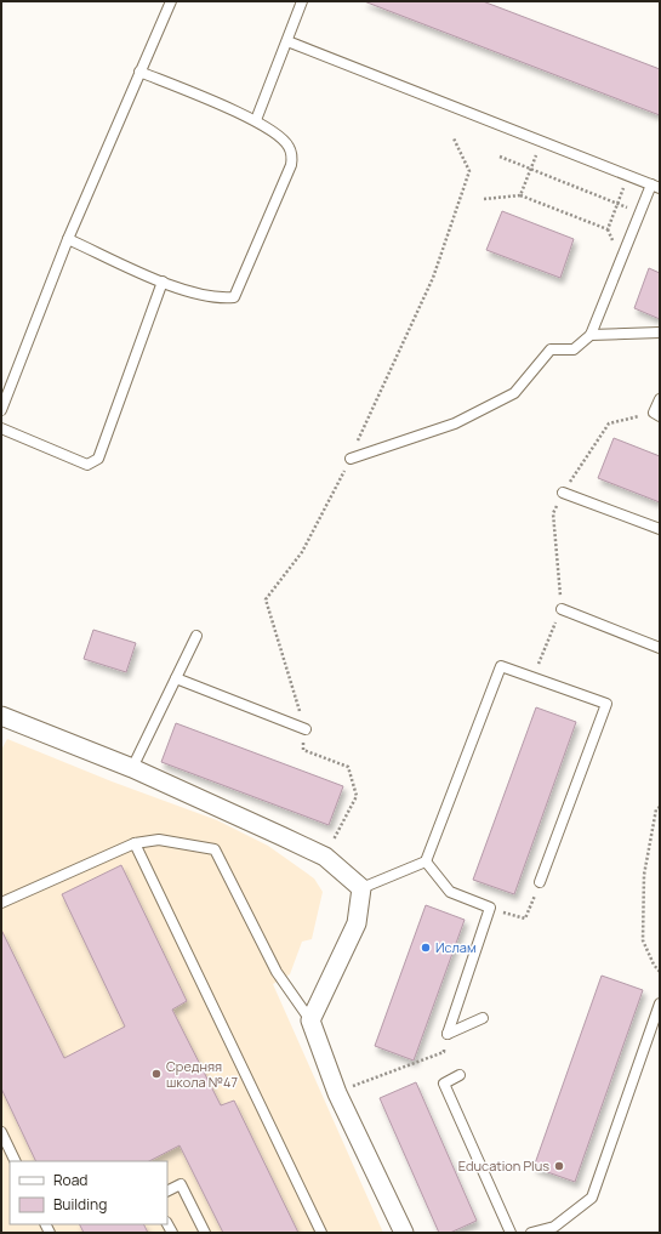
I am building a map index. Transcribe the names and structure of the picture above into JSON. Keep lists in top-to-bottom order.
{
  "places": ["Ислам", "Средняя школа №47", "Education Plus"],
  "legend": ["Road", "Building"]
}
